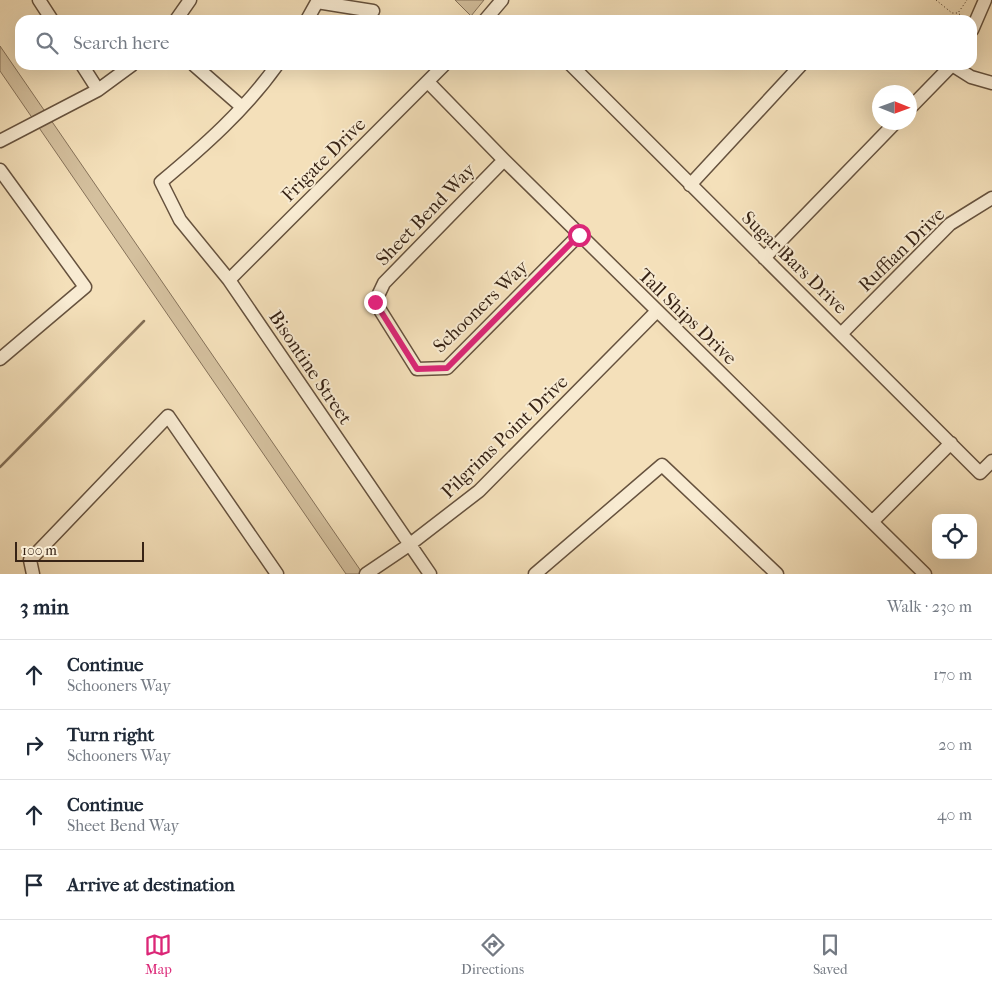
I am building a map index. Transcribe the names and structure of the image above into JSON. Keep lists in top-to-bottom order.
{
  "streets": {
    "street": [
      "Frigate Drive",
      "Sheet Bend Way",
      "Ruffian Drive",
      "Sugar Bars Drive",
      "Schooners Way",
      "Tall Ships Drive",
      "Bisontine Street",
      "Pilgrims Point Drive"
    ]
  },
  "crossings": [
    ["Frigate Drive", "Tall Ships Drive"],
    ["Frigate Drive", "Bisontine Street"],
    ["Sheet Bend Way", "Schooners Way"],
    ["Sheet Bend Way", "Tall Ships Drive"],
    ["Ruffian Drive", "Sugar Bars Drive"],
    ["Schooners Way", "Tall Ships Drive"],
    ["Tall Ships Drive", "Pilgrims Point Drive"],
    ["Bisontine Street", "Pilgrims Point Drive"]
  ],
  "scale_bar": "100 m",
  "north": "right",
  "page": {
    "search": "Search here",
    "scale": "100 m",
    "heading": ["3 min", "Walk · 230 m"],
    "list": [
      ["Continue", "Schooners Way", "170 m"],
      ["Turn right", "Schooners Way", "20 m"],
      ["Continue", "Sheet Bend Way", "40 m"],
      "Arrive at destination"
    ],
    "nav": ["Map", "Directions", "Saved"]
  }
}
